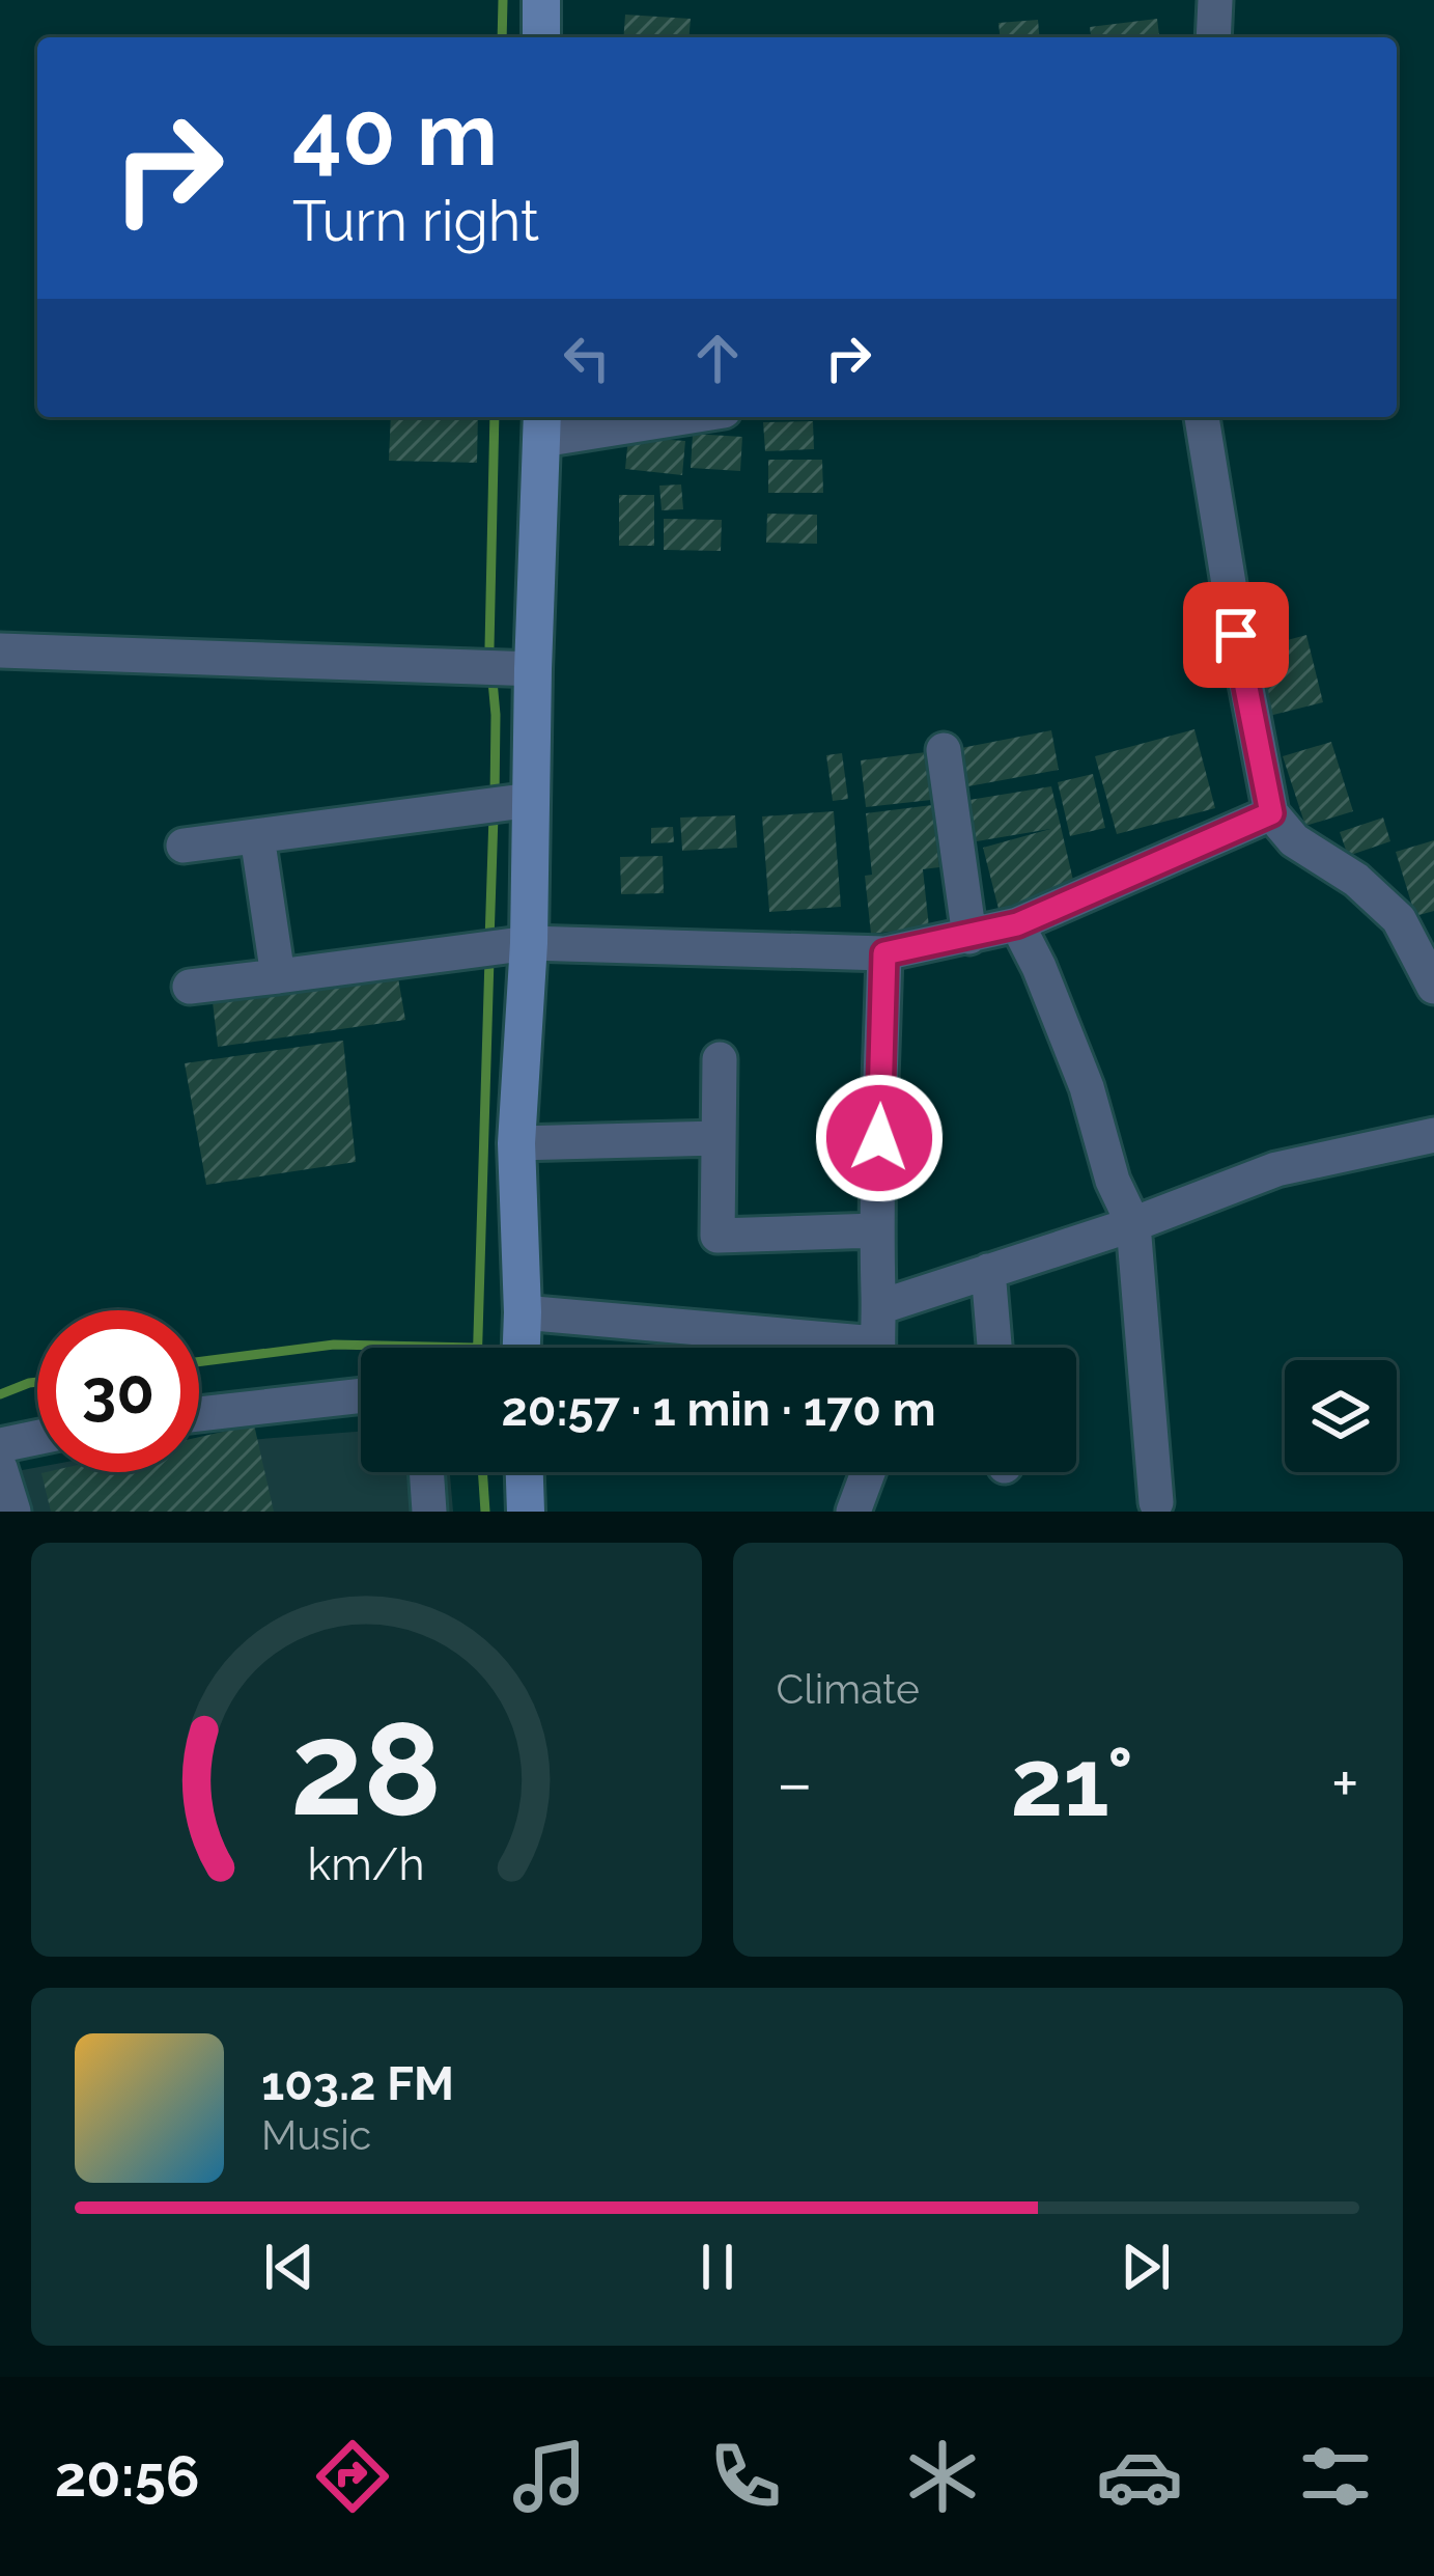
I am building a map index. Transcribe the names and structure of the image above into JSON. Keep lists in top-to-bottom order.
{
  "page": {
    "turn": ["40 m", "Turn right"],
    "limit": "30",
    "trip": "20:57 · 1 min · 170 m",
    "tile": "Climate",
    "heat": ["−", "21°", "+"],
    "song": ["103.2 FM", "Music"],
    "tabs": "20:56",
    "gauge": ["28", "km/h"]
  }
}
